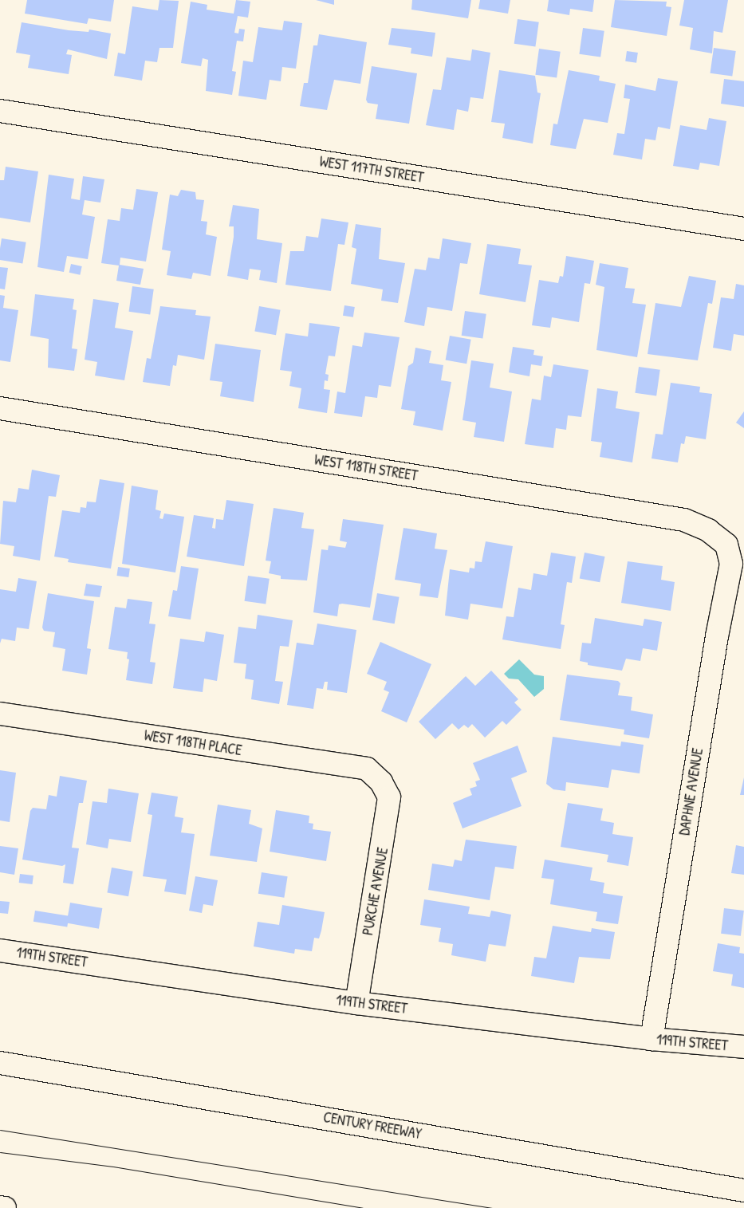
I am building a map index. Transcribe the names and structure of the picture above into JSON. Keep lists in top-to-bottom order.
{
  "streets": {
    "main road": [
      "WEST 117TH STREET",
      "WEST 118TH STREET",
      "WEST 118TH PLACE",
      "DAPHNE AVENUE",
      "PURCHE AVENUE",
      "119TH STREET",
      "CENTURY FREEWAY"
    ]
  },
  "crossings": [
    ["WEST 118TH STREET", "DAPHNE AVENUE"],
    ["WEST 118TH PLACE", "PURCHE AVENUE"],
    ["DAPHNE AVENUE", "119TH STREET"],
    ["PURCHE AVENUE", "119TH STREET"]
  ]
}
